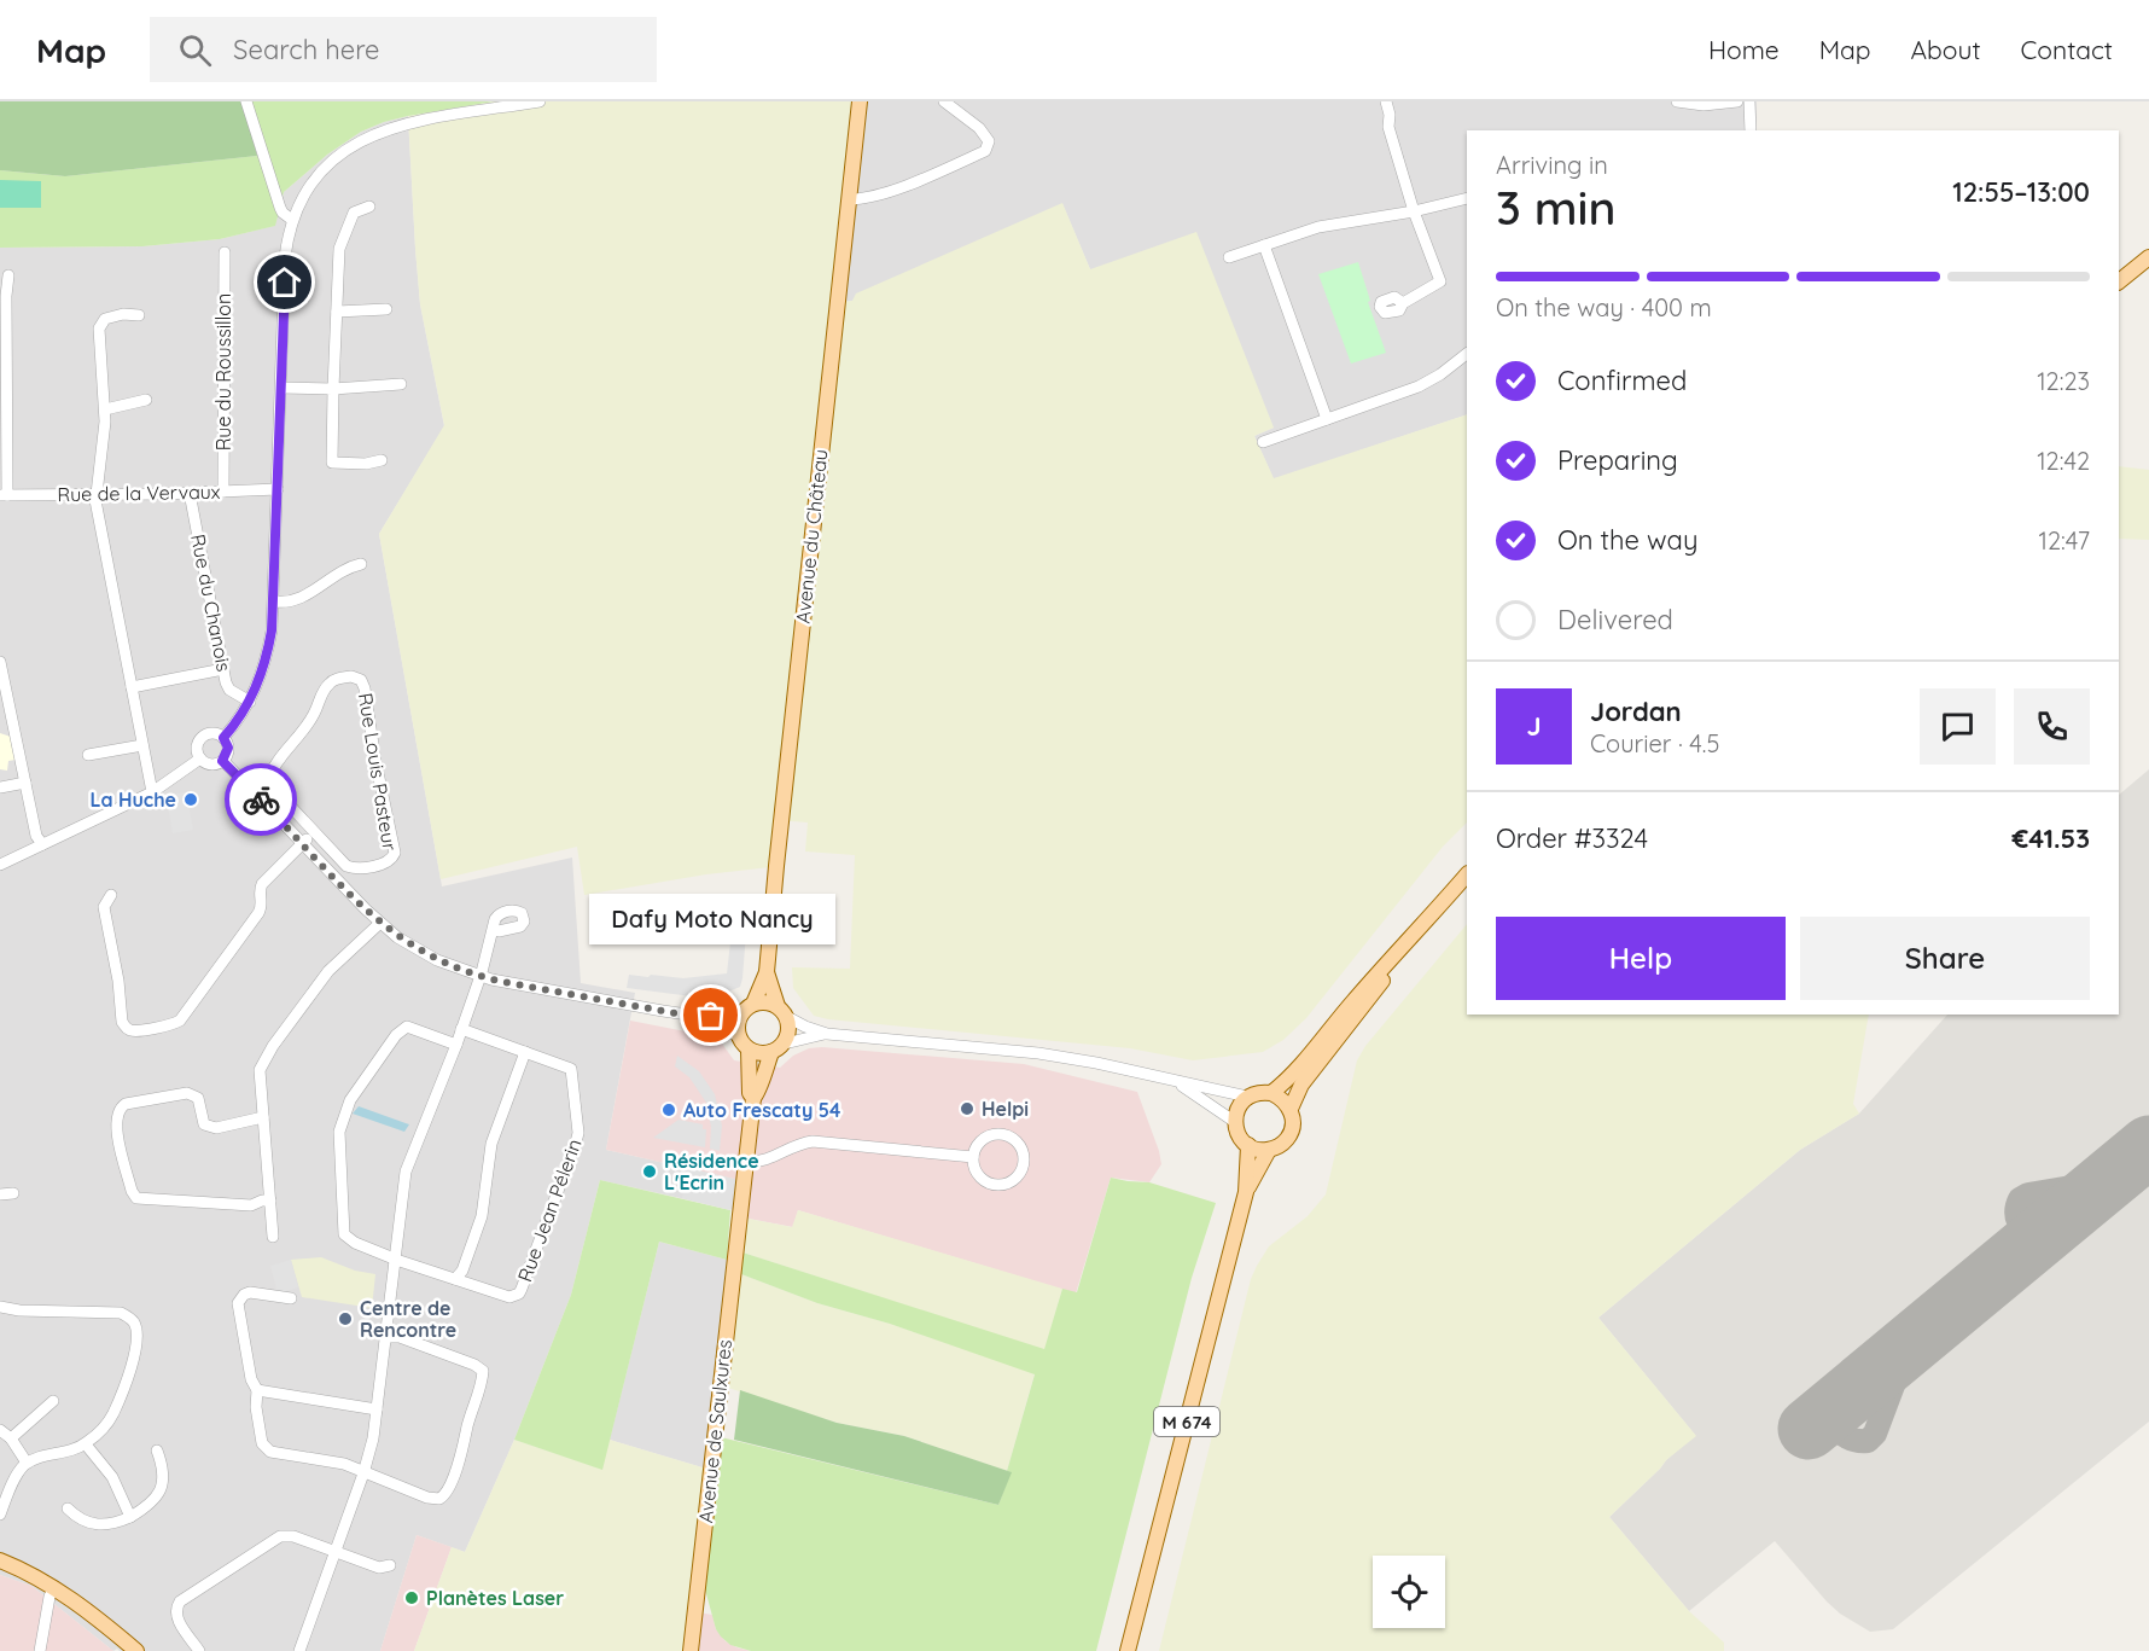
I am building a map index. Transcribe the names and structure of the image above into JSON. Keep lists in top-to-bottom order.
{
  "streets": {
    "main road": ["Avenue du Château", "M 674", "Avenue de Saulxures"],
    "street": [
      "Rue du Roussillon",
      "Rue de la Vervaux",
      "Rue du Chanois",
      "Rue Louis Pasteur",
      "Rue Jean Pélerin"
    ]
  },
  "crossings": [
    ["Rue du Roussillon", "Rue de la Vervaux"],
    ["Rue de la Vervaux", "Rue du Chanois"]
  ],
  "places": [
    "La Huche",
    "Dafy Moto Nancy",
    "Helpi",
    "Auto Frescaty 54",
    "Résidence L'Ecrin",
    "Centre de Rencontre",
    "Planètes Laser"
  ],
  "page": {
    "header": "Map",
    "search": "Search here",
    "nav": [
      "Home",
      "Map",
      "About",
      "Contact"
    ],
    "heading": ["3 min", "Arriving in", "12:55–13:00"],
    "panel": [
      "Jordan",
      "Courier · 4.5",
      "Order #3324",
      "€41.53"
    ],
    "bar": "On the way · 400 m",
    "list": [
      ["Confirmed", "12:23"],
      ["Preparing", "12:42"],
      ["On the way", "12:47"],
      "Delivered"
    ],
    "round": "J",
    "bubble": "Dafy Moto Nancy",
    "buttons": ["Help", "Share"]
  }
}
